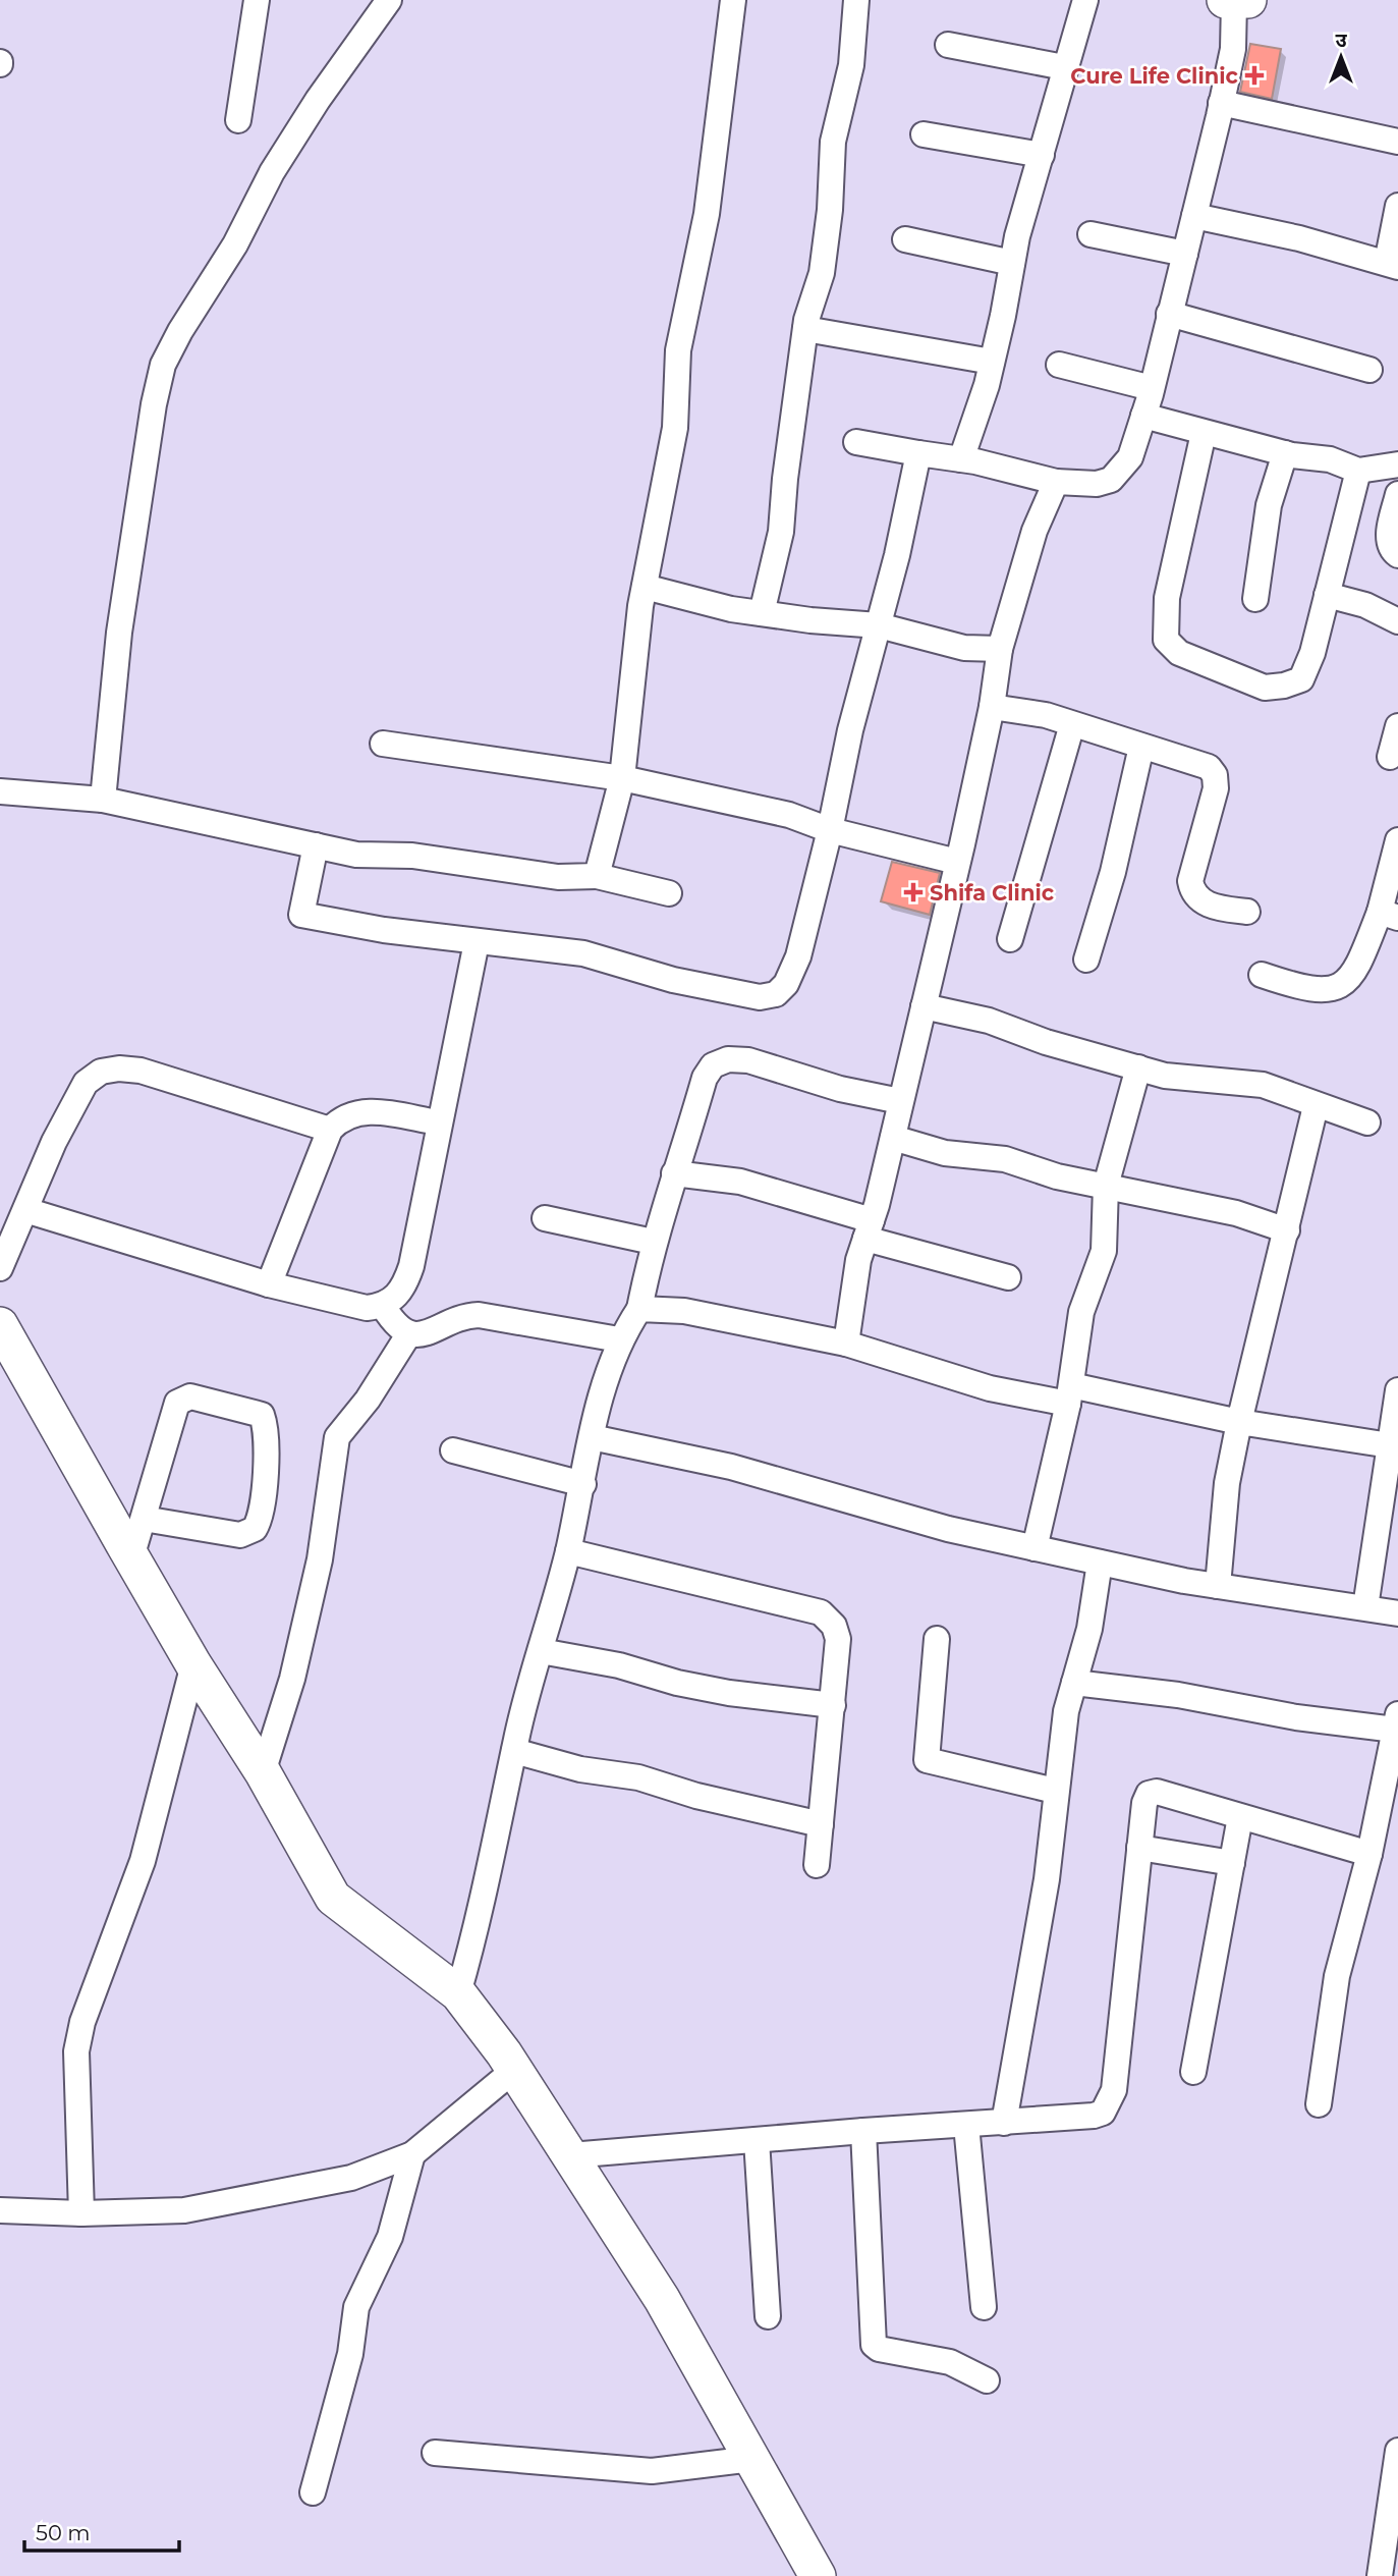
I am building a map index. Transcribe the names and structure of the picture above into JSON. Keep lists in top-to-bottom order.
{
  "places": {
    "health": ["Cure Life Clinic", "Shifa Clinic"]
  },
  "scale_bar": "50 m",
  "north": "top"
}
